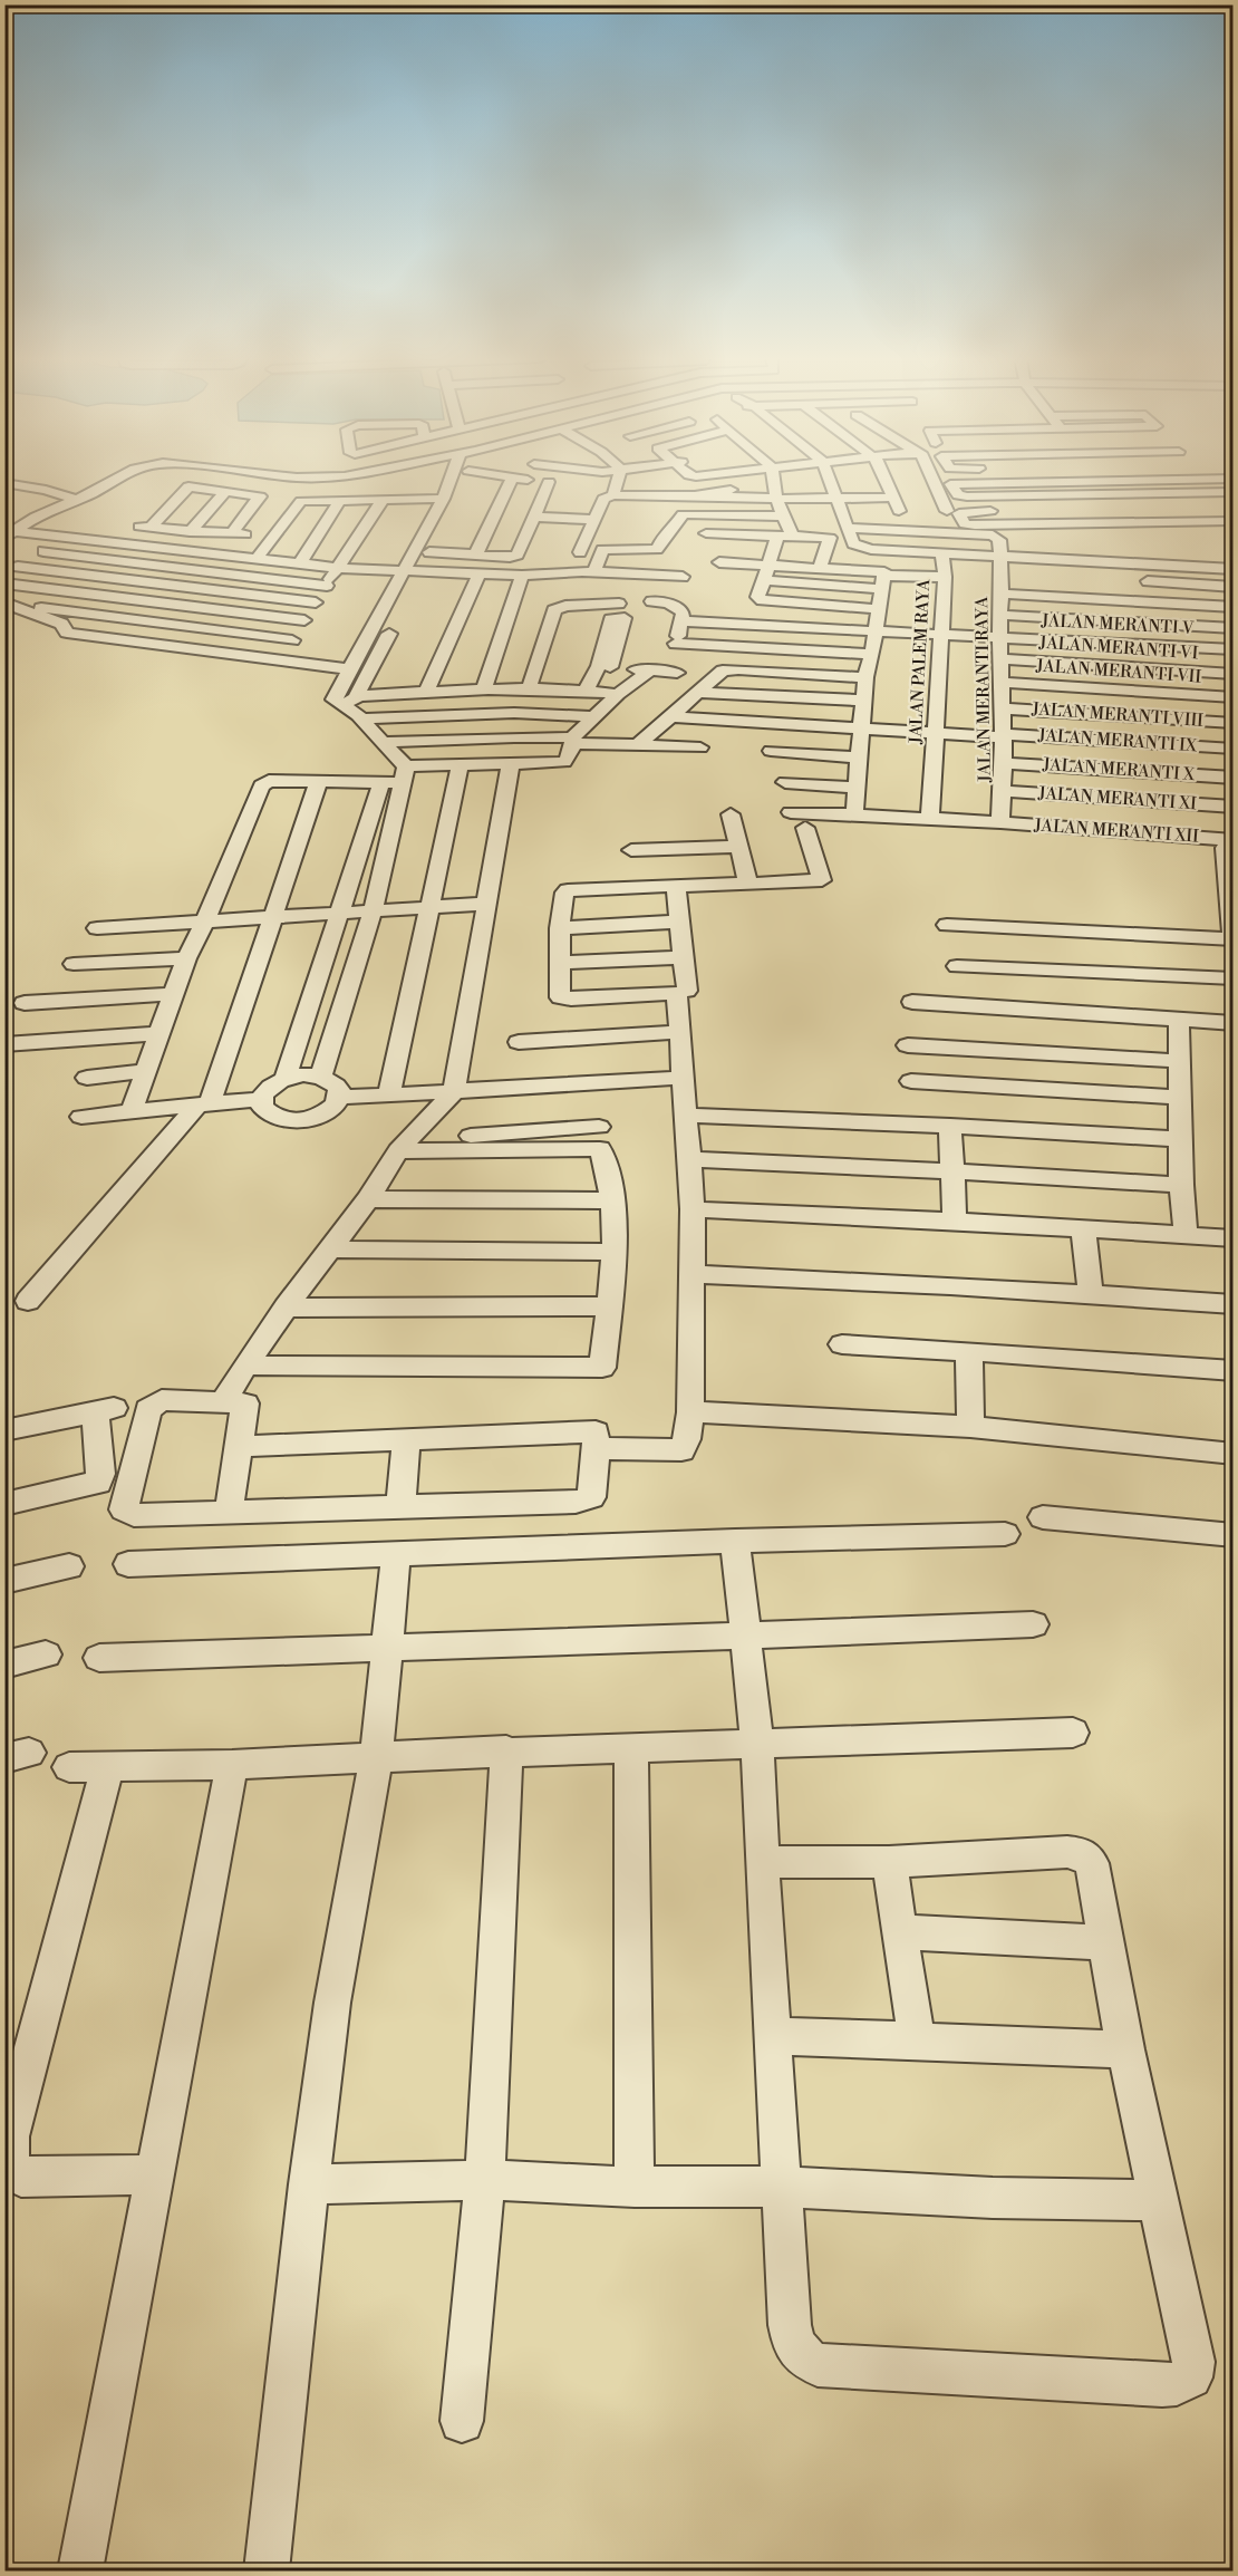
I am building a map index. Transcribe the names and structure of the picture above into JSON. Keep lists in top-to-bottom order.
{
  "streets": {
    "street": [
      "JALAN MERANTI V",
      "JALAN MERANTI VI",
      "JALAN PALEM RAYA",
      "JALAN MERANTI VII",
      "JALAN MERANTI RAYA",
      "JALAN MERANTI VIII",
      "JALAN MERANTI IX",
      "JALAN MERANTI X",
      "JALAN MERANTI XI",
      "JALAN MERANTI XII"
    ]
  },
  "crossings": [
    ["JALAN MERANTI V", "JALAN PALEM RAYA"],
    ["JALAN MERANTI V", "JALAN MERANTI RAYA"],
    ["JALAN MERANTI VI", "JALAN MERANTI RAYA"],
    ["JALAN PALEM RAYA", "JALAN MERANTI IX"],
    ["JALAN PALEM RAYA", "JALAN MERANTI XII"],
    ["JALAN MERANTI VII", "JALAN MERANTI RAYA"],
    ["JALAN MERANTI RAYA", "JALAN MERANTI VIII"],
    ["JALAN MERANTI RAYA", "JALAN MERANTI IX"],
    ["JALAN MERANTI RAYA", "JALAN MERANTI X"],
    ["JALAN MERANTI RAYA", "JALAN MERANTI XI"],
    ["JALAN MERANTI RAYA", "JALAN MERANTI XII"]
  ]
}
